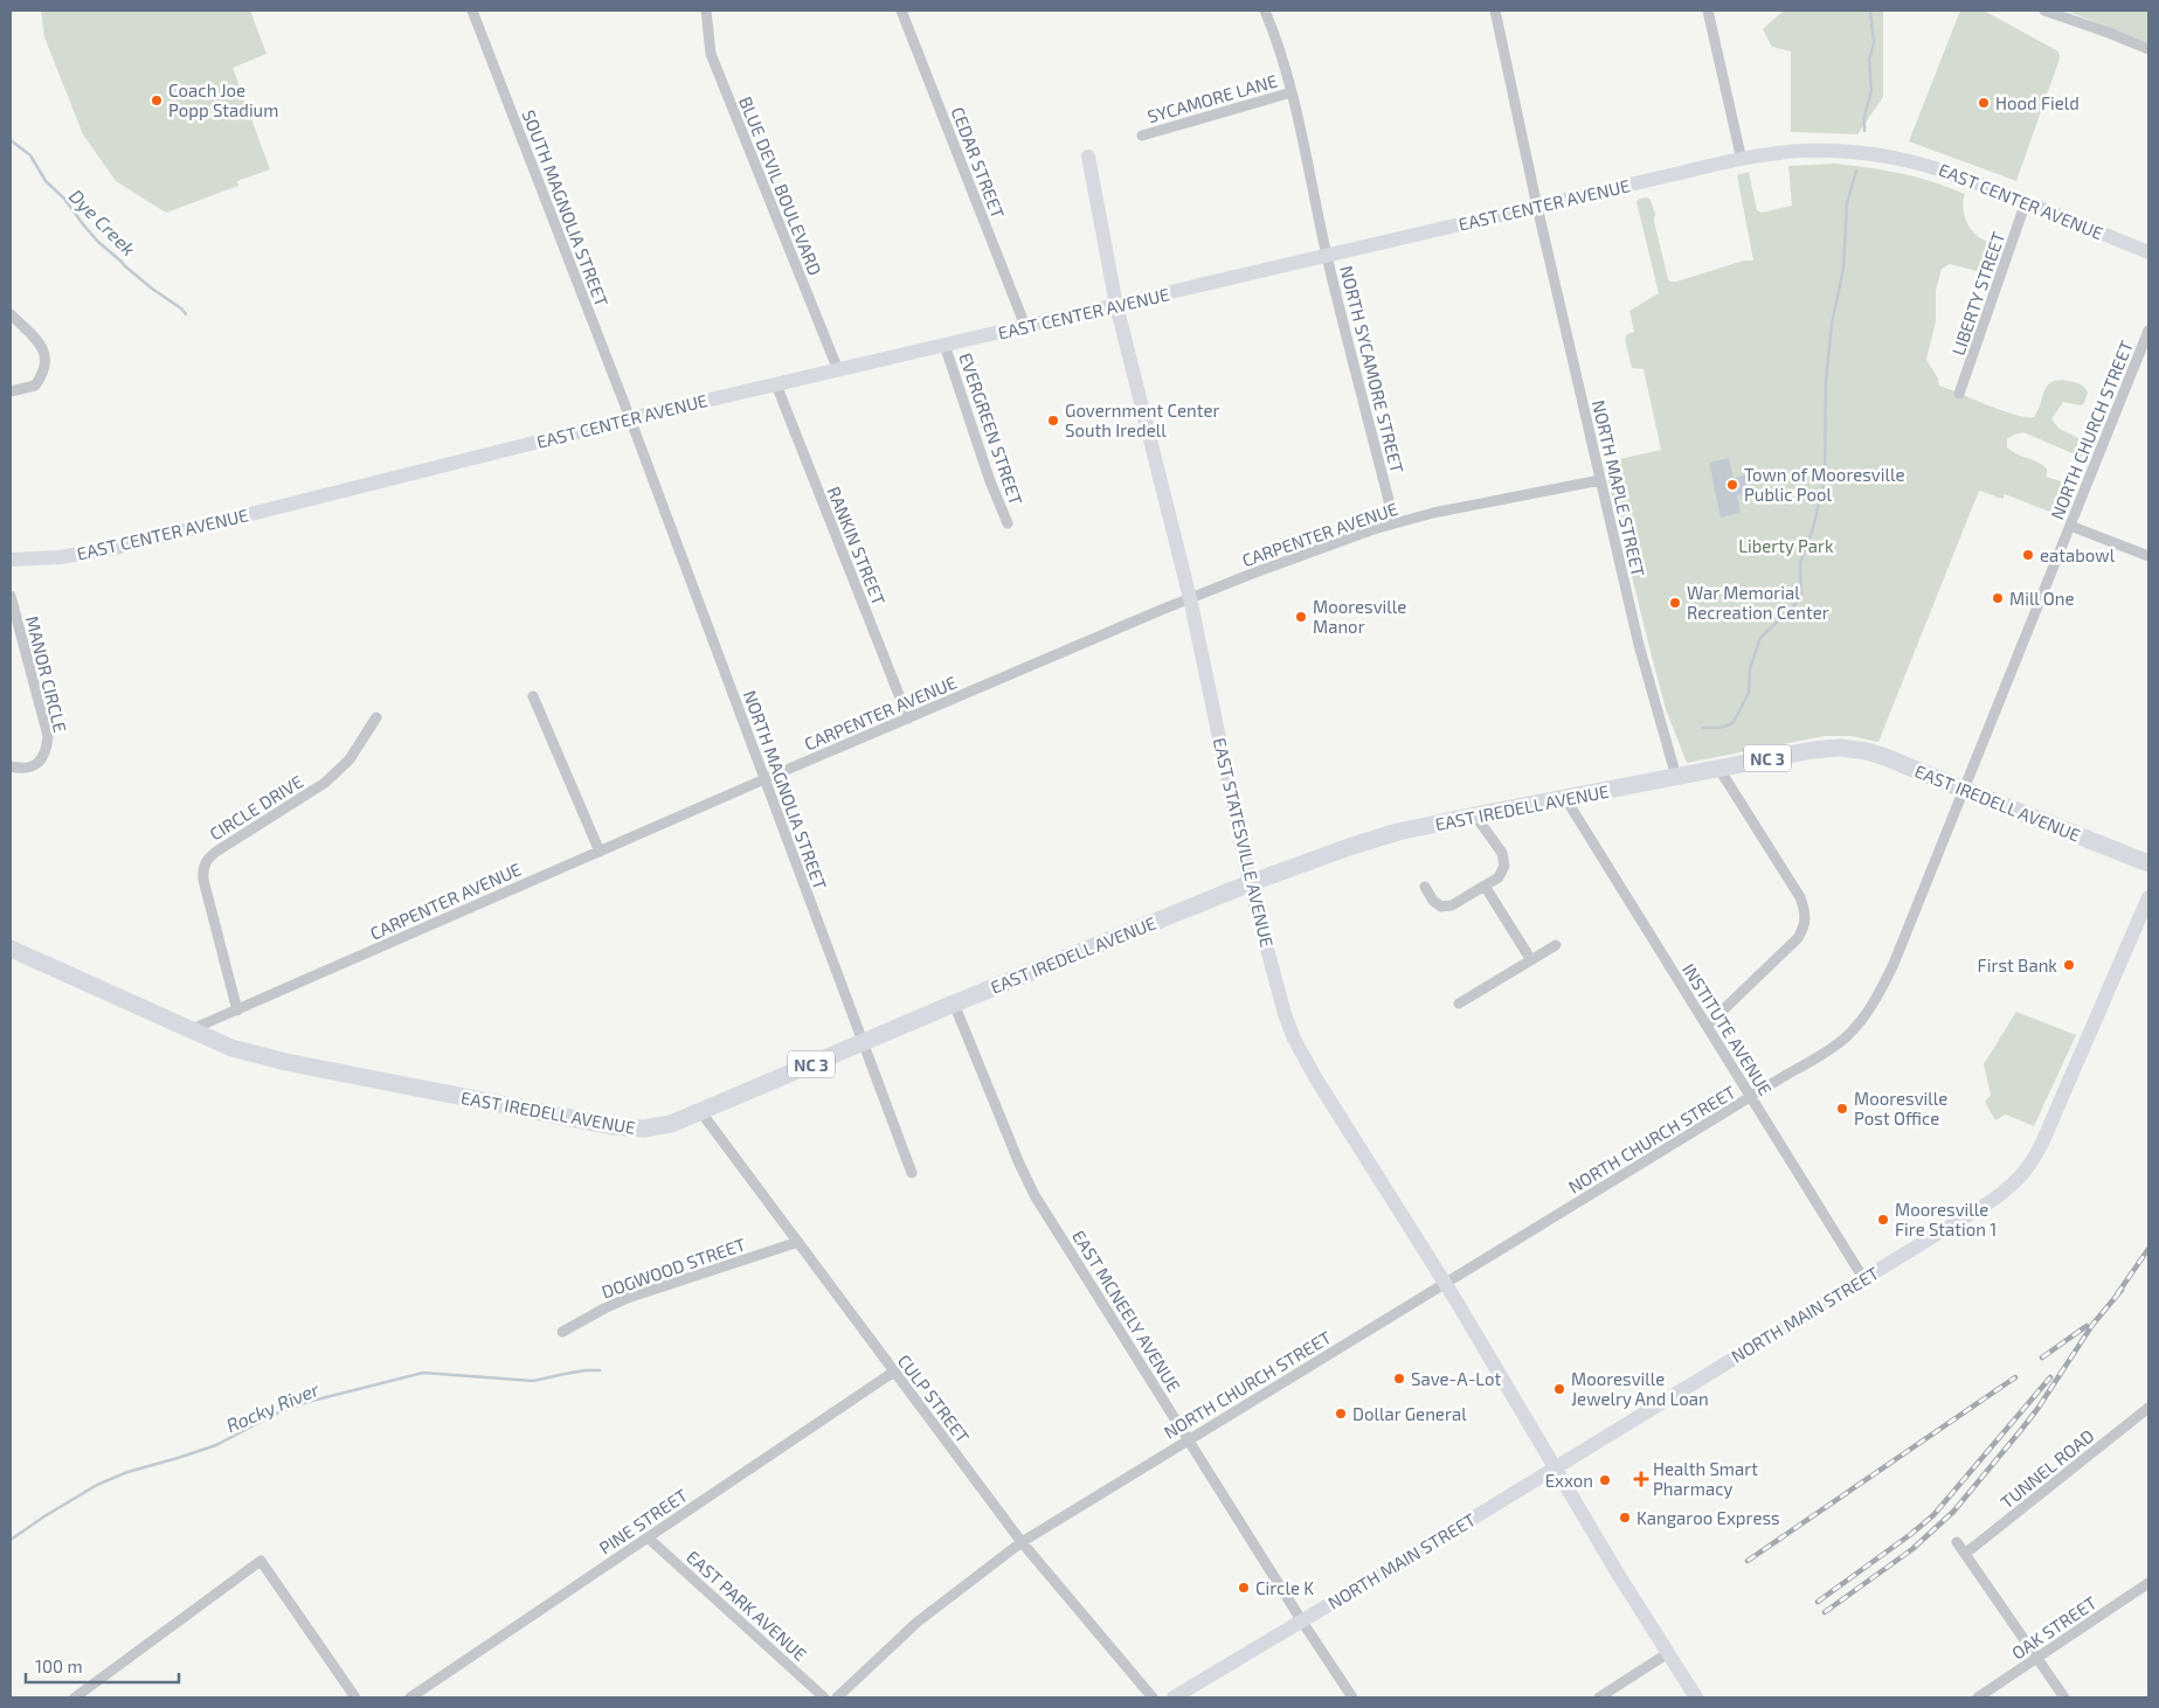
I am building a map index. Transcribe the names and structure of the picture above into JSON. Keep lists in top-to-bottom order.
{
  "streets": {
    "main road": ["NC 3", "EAST IREDELL AVENUE"],
    "street": [
      "SYCAMORE LANE",
      "CEDAR STREET",
      "BLUE DEVIL BOULEVARD",
      "EAST CENTER AVENUE",
      "SOUTH MAGNOLIA STREET",
      "LIBERTY STREET",
      "NORTH SYCAMORE STREET",
      "EVERGREEN STREET",
      "NORTH CHURCH STREET",
      "NORTH MAPLE STREET",
      "CARPENTER AVENUE",
      "RANKIN STREET",
      "MANOR CIRCLE",
      "NORTH MAGNOLIA STREET",
      "CIRCLE DRIVE",
      "EAST STATESVILLE AVENUE",
      "INSTITUTE AVENUE",
      "DOGWOOD STREET",
      "EAST MCNEELY AVENUE",
      "NORTH MAIN STREET",
      "CULP STREET",
      "TUNNEL ROAD",
      "PINE STREET",
      "EAST PARK AVENUE",
      "OAK STREET"
    ]
  },
  "crossings": [
    ["SYCAMORE LANE", "NORTH SYCAMORE STREET"],
    ["CEDAR STREET", "EAST CENTER AVENUE"],
    ["BLUE DEVIL BOULEVARD", "EAST CENTER AVENUE"],
    ["EAST CENTER AVENUE", "SOUTH MAGNOLIA STREET"],
    ["EAST CENTER AVENUE", "LIBERTY STREET"],
    ["EAST CENTER AVENUE", "NORTH SYCAMORE STREET"],
    ["EAST CENTER AVENUE", "EVERGREEN STREET"],
    ["EAST CENTER AVENUE", "NORTH MAPLE STREET"],
    ["EAST CENTER AVENUE", "RANKIN STREET"],
    ["EAST CENTER AVENUE", "NORTH MAGNOLIA STREET"],
    ["EAST CENTER AVENUE", "EAST STATESVILLE AVENUE"],
    ["SOUTH MAGNOLIA STREET", "NORTH MAGNOLIA STREET"],
    ["NORTH SYCAMORE STREET", "CARPENTER AVENUE"],
    ["NORTH CHURCH STREET", "EAST IREDELL AVENUE"],
    ["NORTH CHURCH STREET", "EAST STATESVILLE AVENUE"],
    ["NORTH CHURCH STREET", "INSTITUTE AVENUE"],
    ["NORTH CHURCH STREET", "EAST MCNEELY AVENUE"],
    ["NORTH CHURCH STREET", "CULP STREET"],
    ["NORTH MAPLE STREET", "CARPENTER AVENUE"],
    ["NORTH MAPLE STREET", "EAST IREDELL AVENUE"],
    ["CARPENTER AVENUE", "RANKIN STREET"],
    ["CARPENTER AVENUE", "NORTH MAGNOLIA STREET"],
    ["CARPENTER AVENUE", "EAST IREDELL AVENUE"],
    ["CARPENTER AVENUE", "CIRCLE DRIVE"],
    ["CARPENTER AVENUE", "EAST STATESVILLE AVENUE"],
    ["NORTH MAGNOLIA STREET", "EAST IREDELL AVENUE"],
    ["EAST IREDELL AVENUE", "EAST STATESVILLE AVENUE"],
    ["EAST IREDELL AVENUE", "INSTITUTE AVENUE"],
    ["EAST IREDELL AVENUE", "EAST MCNEELY AVENUE"],
    ["EAST IREDELL AVENUE", "CULP STREET"],
    ["EAST STATESVILLE AVENUE", "NORTH MAIN STREET"],
    ["INSTITUTE AVENUE", "NORTH MAIN STREET"],
    ["DOGWOOD STREET", "CULP STREET"],
    ["EAST MCNEELY AVENUE", "NORTH MAIN STREET"],
    ["CULP STREET", "PINE STREET"],
    ["PINE STREET", "EAST PARK AVENUE"]
  ],
  "water": ["Dye Creek", "Rocky River"],
  "parks": ["Liberty Park"],
  "places": {
    "other": [
      "Coach Joe Popp Stadium",
      "Hood Field",
      "Government Center South Iredell",
      "Town of Mooresville Public Pool",
      "eatabowl",
      "Mill One",
      "War Memorial Recreation Center",
      "Mooresville Manor",
      "First Bank",
      "Mooresville Post Office",
      "Mooresville Fire Station 1",
      "Save-A-Lot",
      "Mooresville Jewelry And Loan",
      "Dollar General",
      "Exxon",
      "Kangaroo Express",
      "Circle K"
    ],
    "health": ["Health Smart Pharmacy"]
  },
  "scale_bar": "100 m"
}
